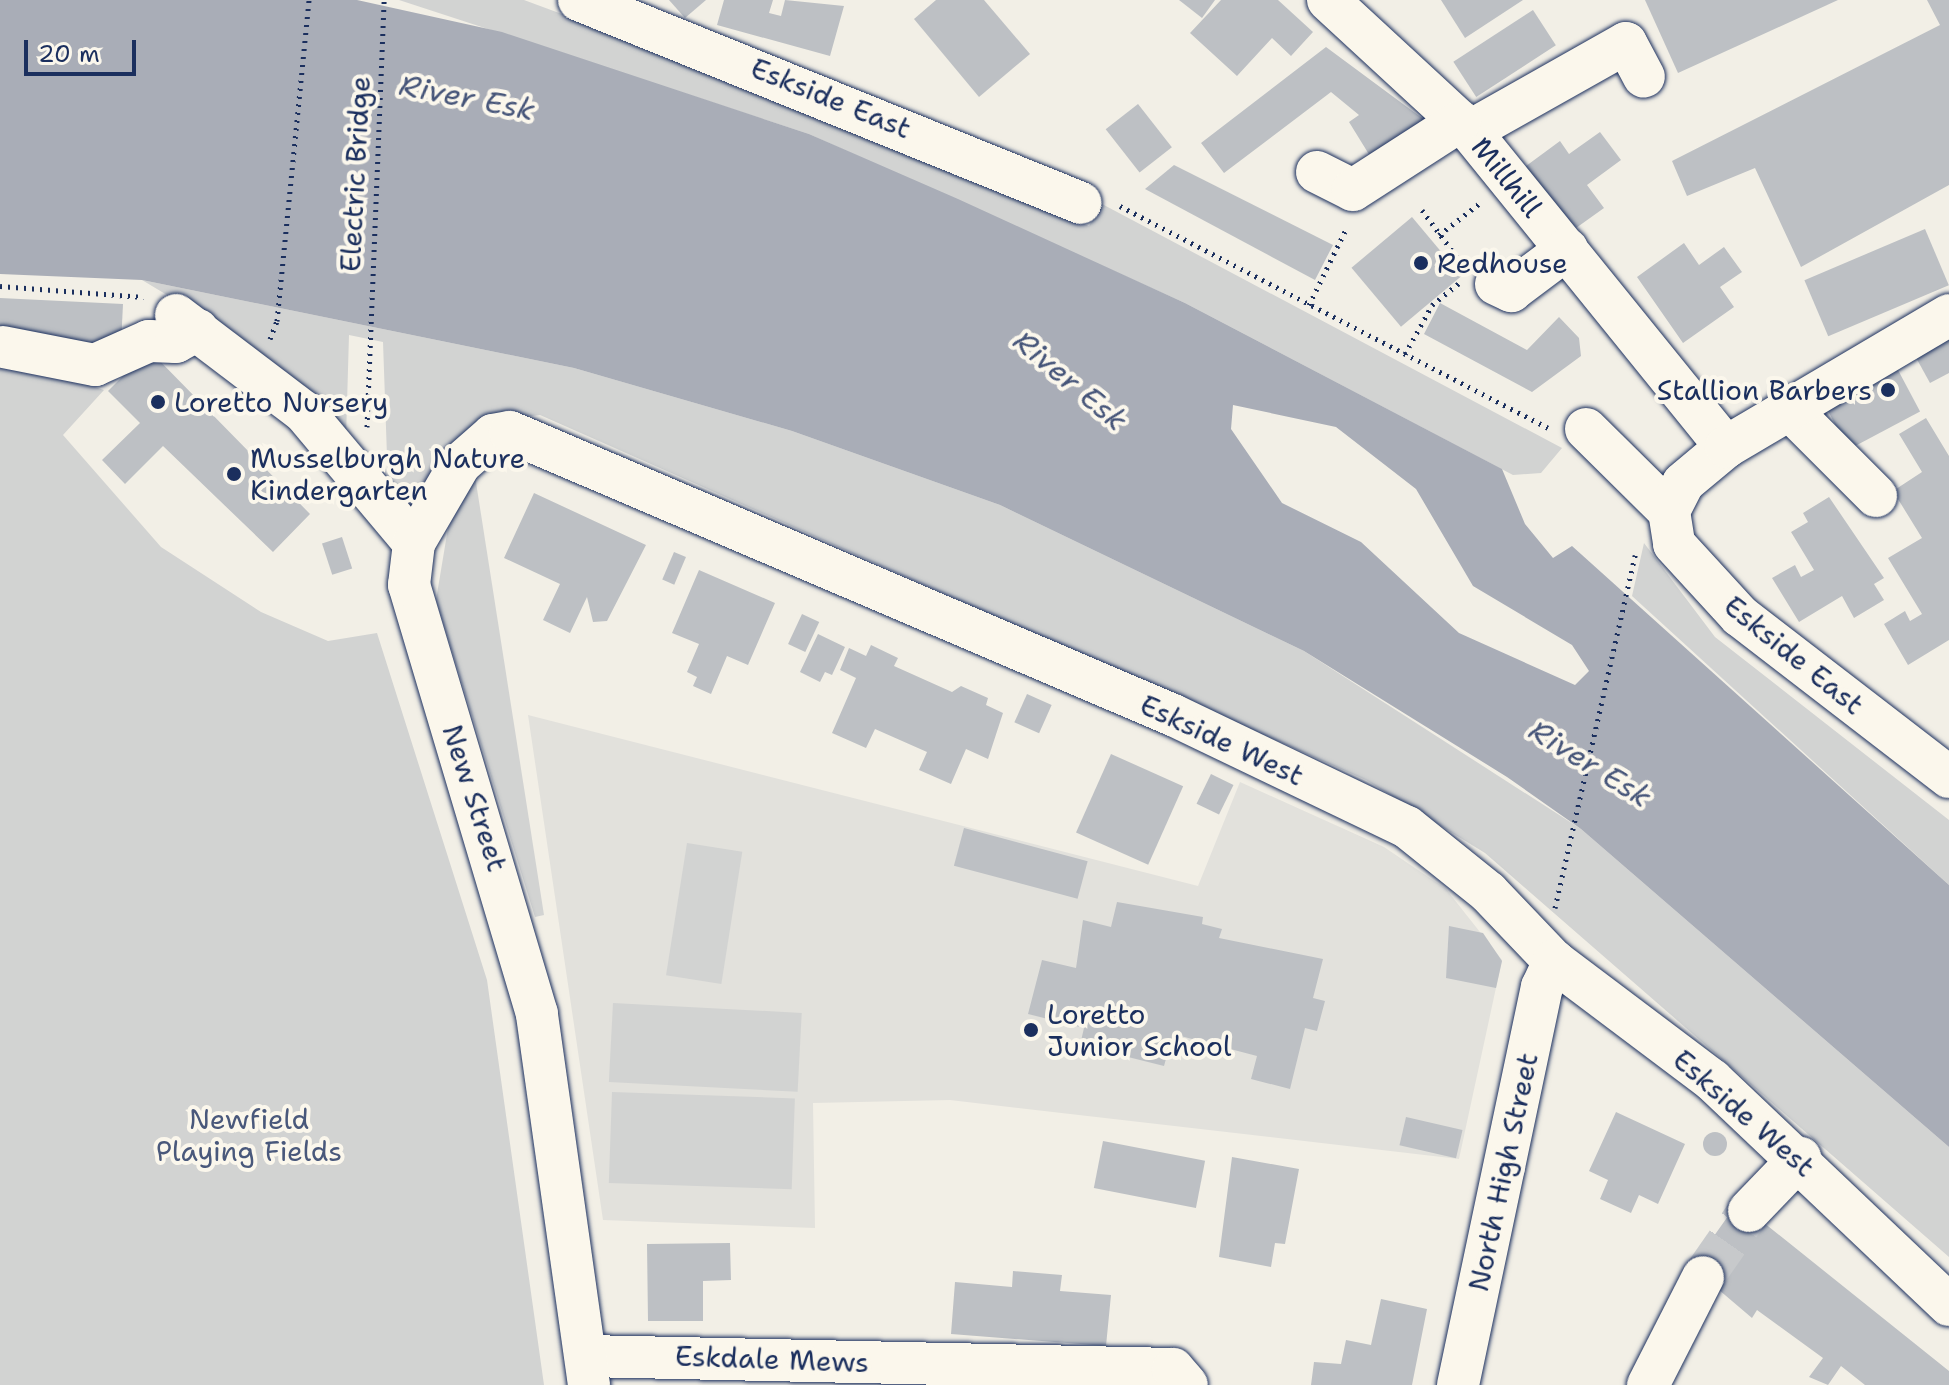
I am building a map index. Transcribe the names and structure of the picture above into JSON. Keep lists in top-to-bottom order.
{
  "streets": {
    "street": [
      "Eskside East",
      "Millhill",
      "Eskside West",
      "New Street",
      "North High Street",
      "Eskdale Mews"
    ],
    "path": ["Electric Bridge"]
  },
  "crossings": [
    ["Eskside West", "New Street"],
    ["Eskside West", "North High Street"],
    ["New Street", "Eskdale Mews"]
  ],
  "water": ["River Esk"],
  "parks": ["Newfield Playing Fields"],
  "places": [
    "Redhouse",
    "Stallion Barbers",
    "Loretto Nursery",
    "Musselburgh Nature Kindergarten",
    "Loretto Junior School"
  ],
  "scale_bar": "20 m"
}
